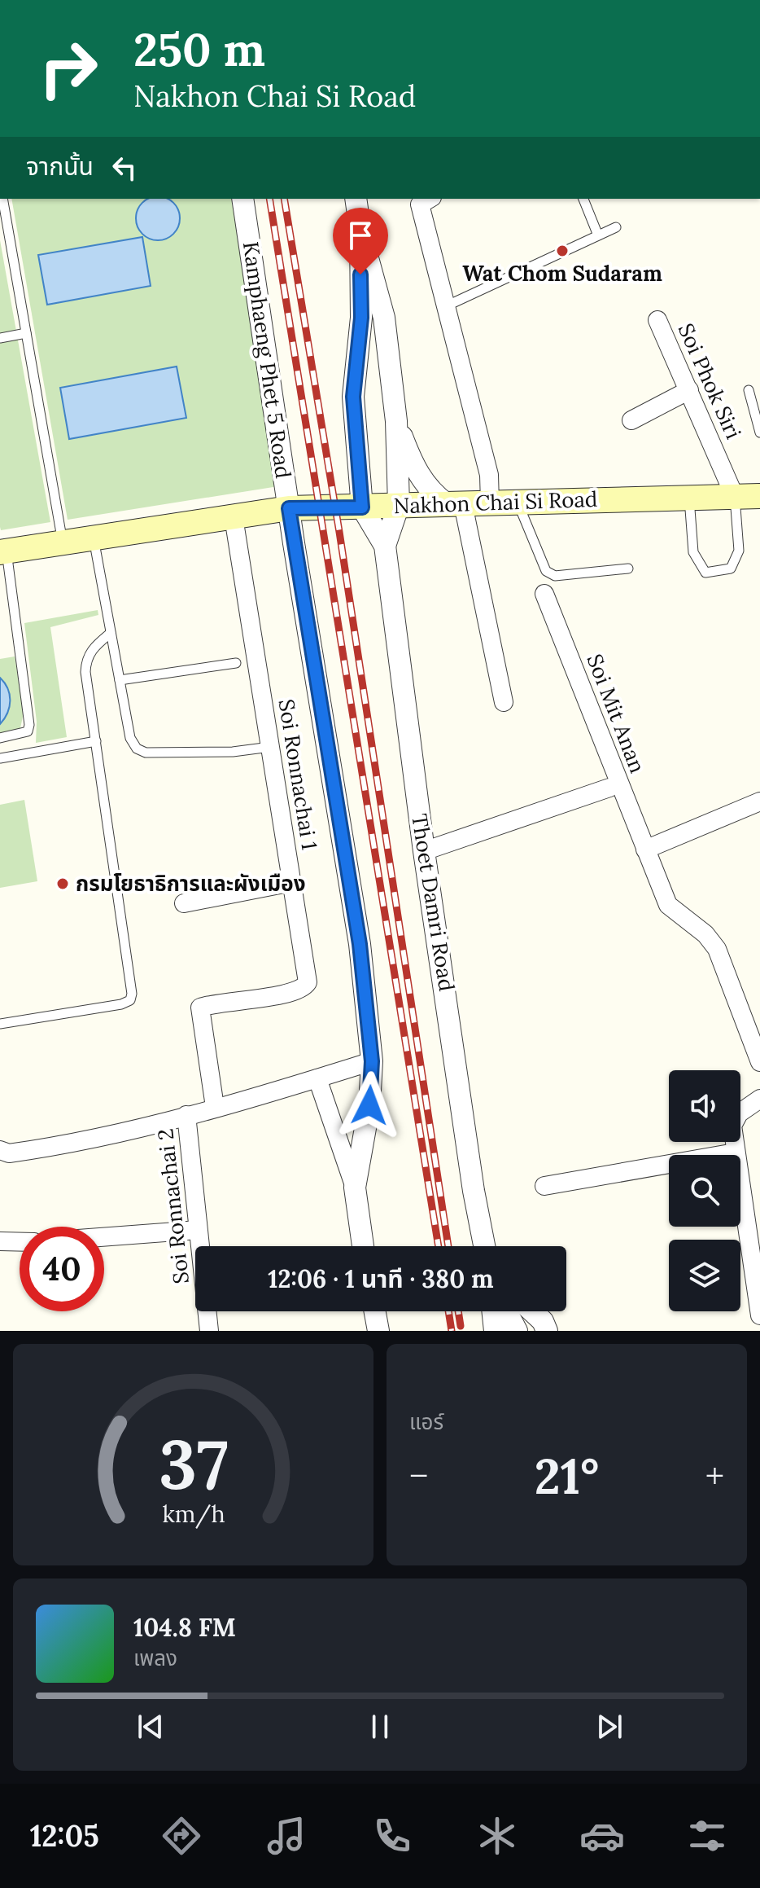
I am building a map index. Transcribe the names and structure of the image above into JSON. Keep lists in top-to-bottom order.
{
  "streets": {
    "main road": ["Nakhon Chai Si Road"],
    "street": [
      "Kamphaeng Phet 5 Road",
      "Soi Phok Siri",
      "Soi Mit Anan",
      "Soi Ronnachai 1",
      "Thoet Damri Road",
      "Soi Ronnachai 2"
    ]
  },
  "crossings": [
    ["Kamphaeng Phet 5 Road", "Nakhon Chai Si Road"],
    ["Kamphaeng Phet 5 Road", "Soi Ronnachai 2"],
    ["Soi Phok Siri", "Nakhon Chai Si Road"],
    ["Nakhon Chai Si Road", "Soi Ronnachai 1"],
    ["Nakhon Chai Si Road", "Thoet Damri Road"],
    ["Soi Ronnachai 1", "Soi Ronnachai 2"]
  ],
  "places": ["Wat Chom Sudaram", "กรมโยธาธิการและผังเมือง"],
  "page": {
    "turn": ["250 m", "Nakhon Chai Si Road"],
    "then": "จากนั้น",
    "limit": "40",
    "trip": "12:06 · 1 นาที · 380 m",
    "tile": "แอร์",
    "heat": ["−", "21°", "+"],
    "song": ["104.8 FM", "เพลง"],
    "tabs": "12:05",
    "gauge": ["37", "km/h"]
  }
}
